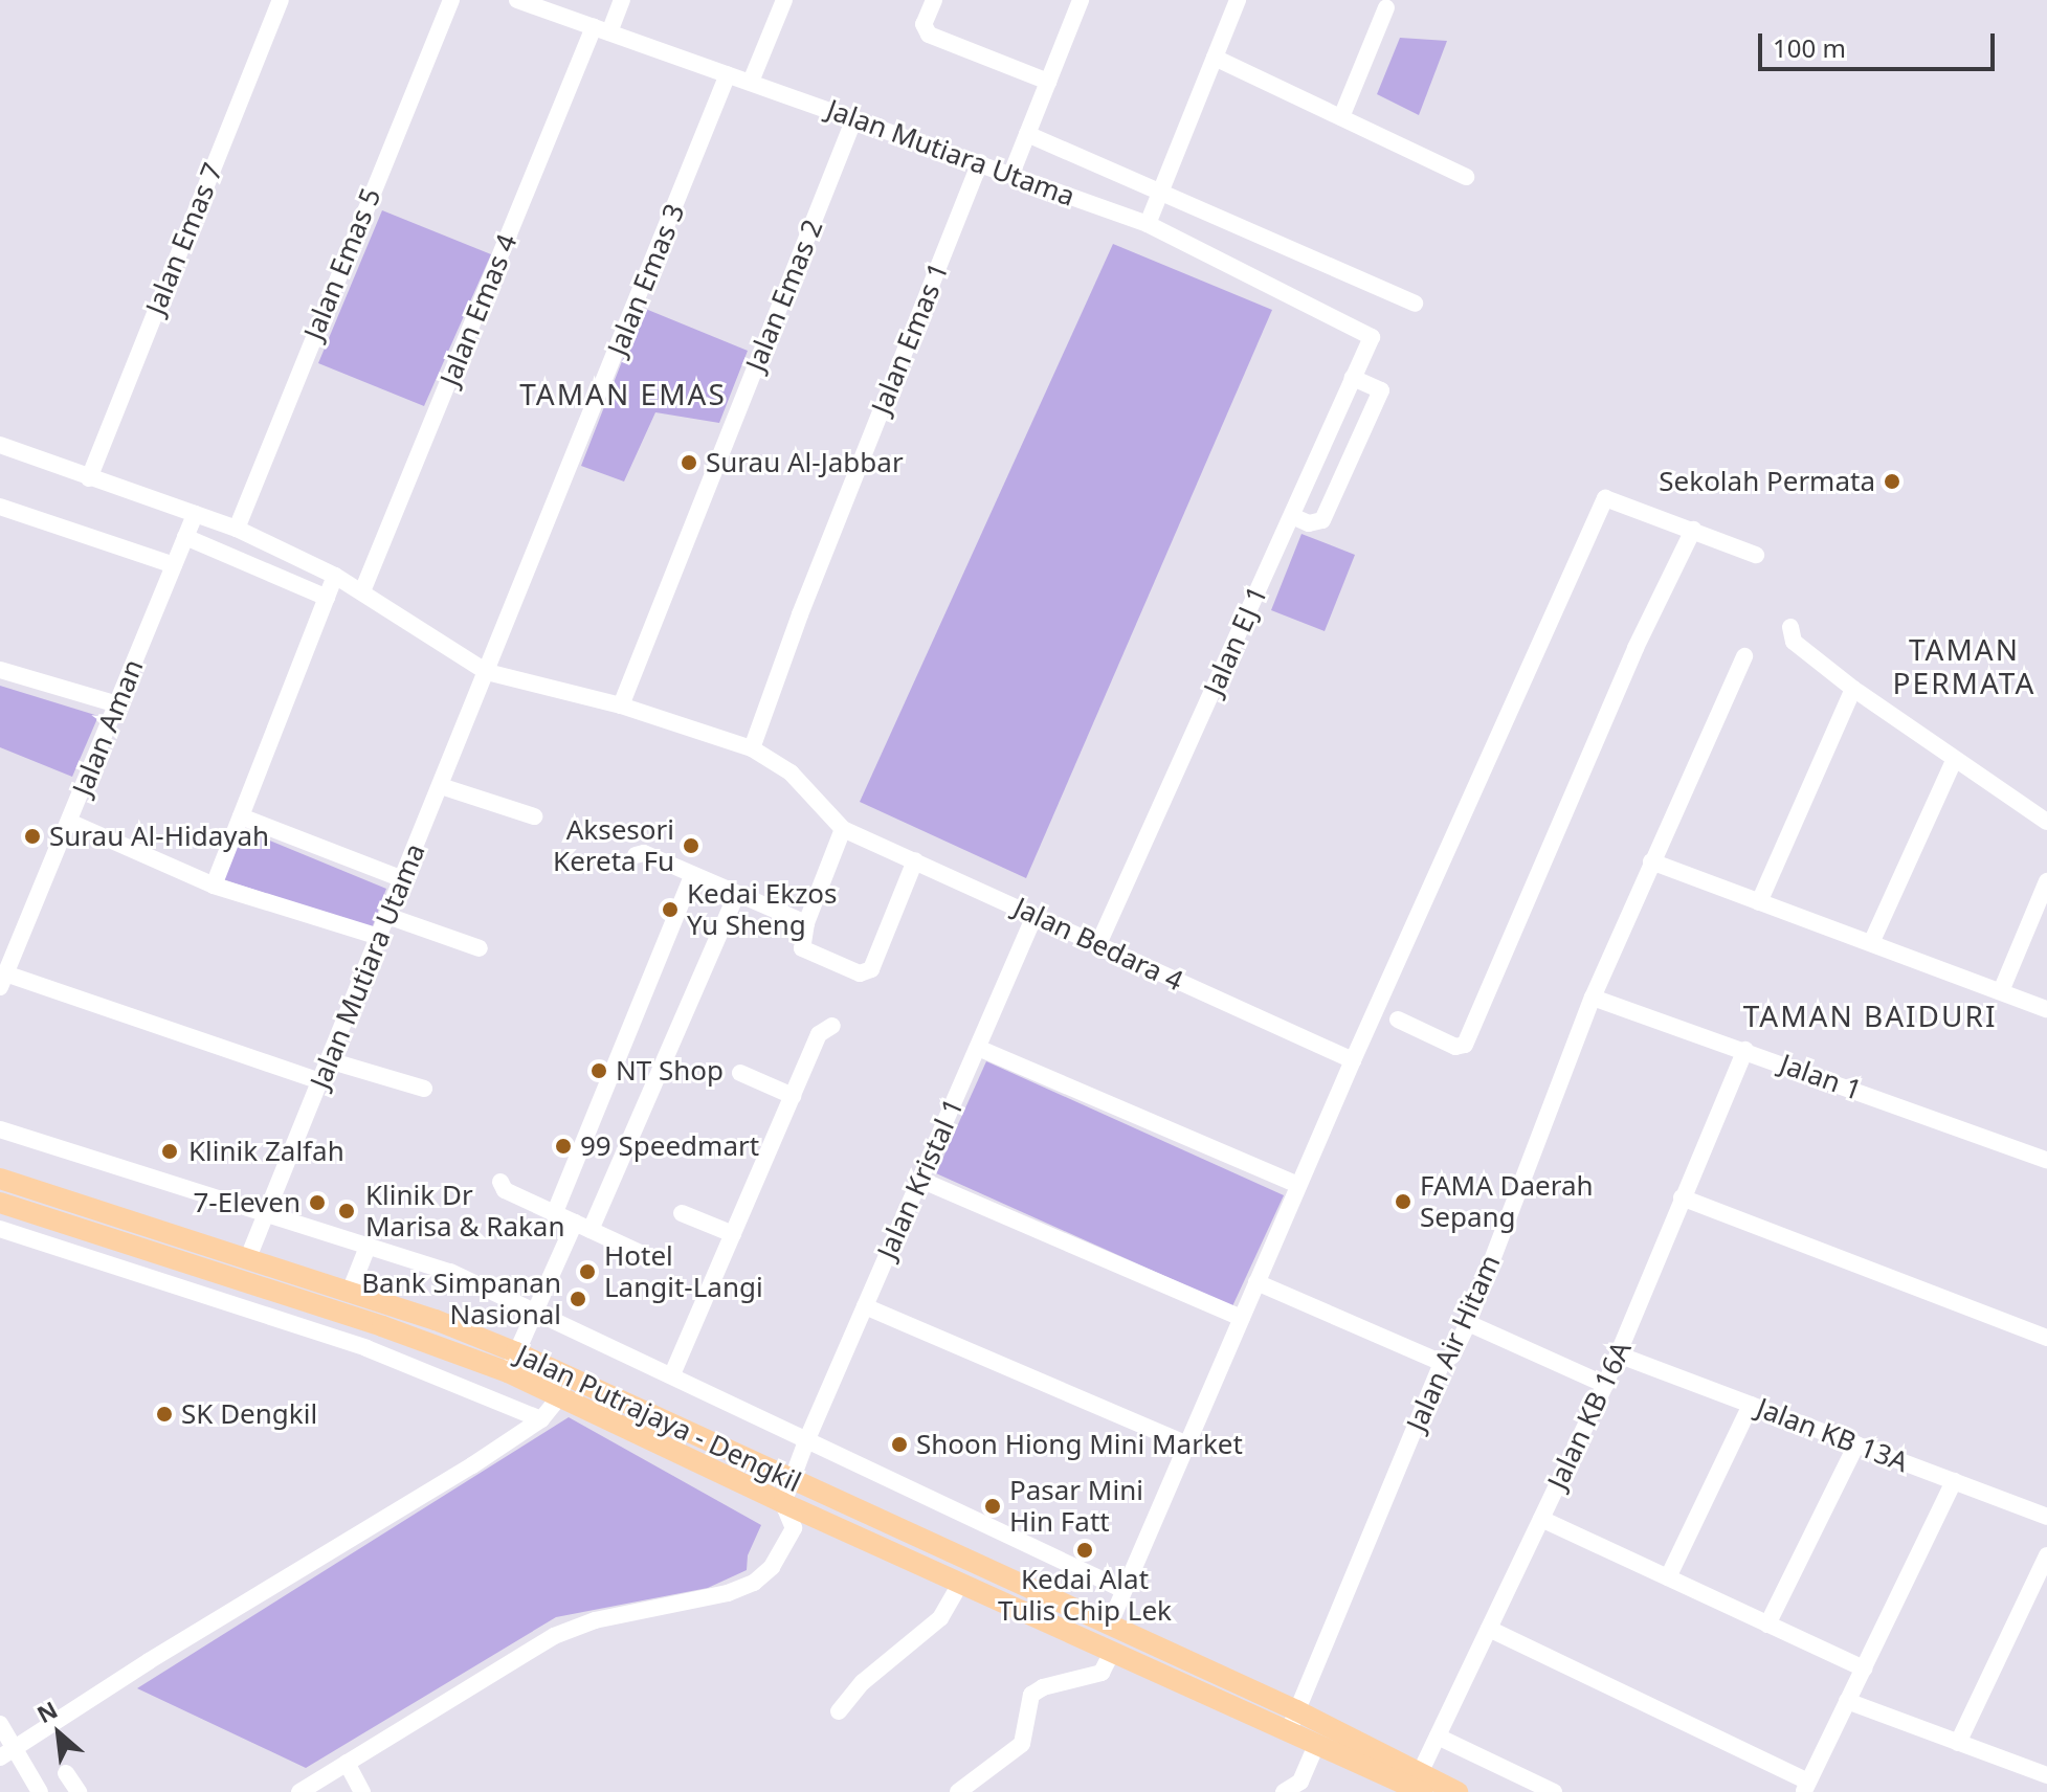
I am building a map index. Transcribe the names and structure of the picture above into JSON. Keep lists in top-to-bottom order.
{
  "streets": {
    "main road": ["Jalan Putrajaya - Dengkil"],
    "street": [
      "Jalan Mutiara Utama",
      "Jalan Emas 7",
      "Jalan Emas 5",
      "Jalan Emas 3",
      "Jalan Emas 2",
      "Jalan Emas 4",
      "Jalan Emas 1",
      "Jalan EJ 1",
      "Jalan Aman",
      "Jalan Bedara 4",
      "Jalan 1",
      "Jalan Kristal 1",
      "Jalan Air Hitam",
      "Jalan KB 16A",
      "Jalan KB 13A"
    ]
  },
  "crossings": [
    ["Jalan Mutiara Utama", "Jalan Emas 3"],
    ["Jalan Mutiara Utama", "Jalan Emas 2"],
    ["Jalan Mutiara Utama", "Jalan Emas 4"],
    ["Jalan Mutiara Utama", "Jalan Emas 1"],
    ["Jalan Mutiara Utama", "Jalan EJ 1"],
    ["Jalan Mutiara Utama", "Jalan Putrajaya - Dengkil"],
    ["Jalan EJ 1", "Jalan Bedara 4"],
    ["Jalan Bedara 4", "Jalan Kristal 1"],
    ["Jalan 1", "Jalan Air Hitam"],
    ["Jalan 1", "Jalan KB 16A"],
    ["Jalan Kristal 1", "Jalan Putrajaya - Dengkil"],
    ["Jalan Air Hitam", "Jalan Putrajaya - Dengkil"],
    ["Jalan KB 16A", "Jalan KB 13A"]
  ],
  "districts": ["TAMAN EMAS", "TAMAN PERMATA", "TAMAN BAIDURI"],
  "places": [
    "Surau Al-Jabbar",
    "Sekolah Permata",
    "Surau Al-Hidayah",
    "Aksesori Kereta Fu",
    "Kedai Ekzos Yu Sheng",
    "NT Shop",
    "99 Speedmart",
    "Klinik Zalfah",
    "FAMA Daerah Sepang",
    "7-Eleven",
    "Klinik Dr Marisa & Rakan",
    "Hotel Langit-Langi",
    "Bank Simpanan Nasional",
    "SK Dengkil",
    "Shoon Hiong Mini Market",
    "Pasar Mini Hin Fatt",
    "Kedai Alat Tulis Chip Lek"
  ],
  "scale_bar": "100 m",
  "north": "top left"
}
